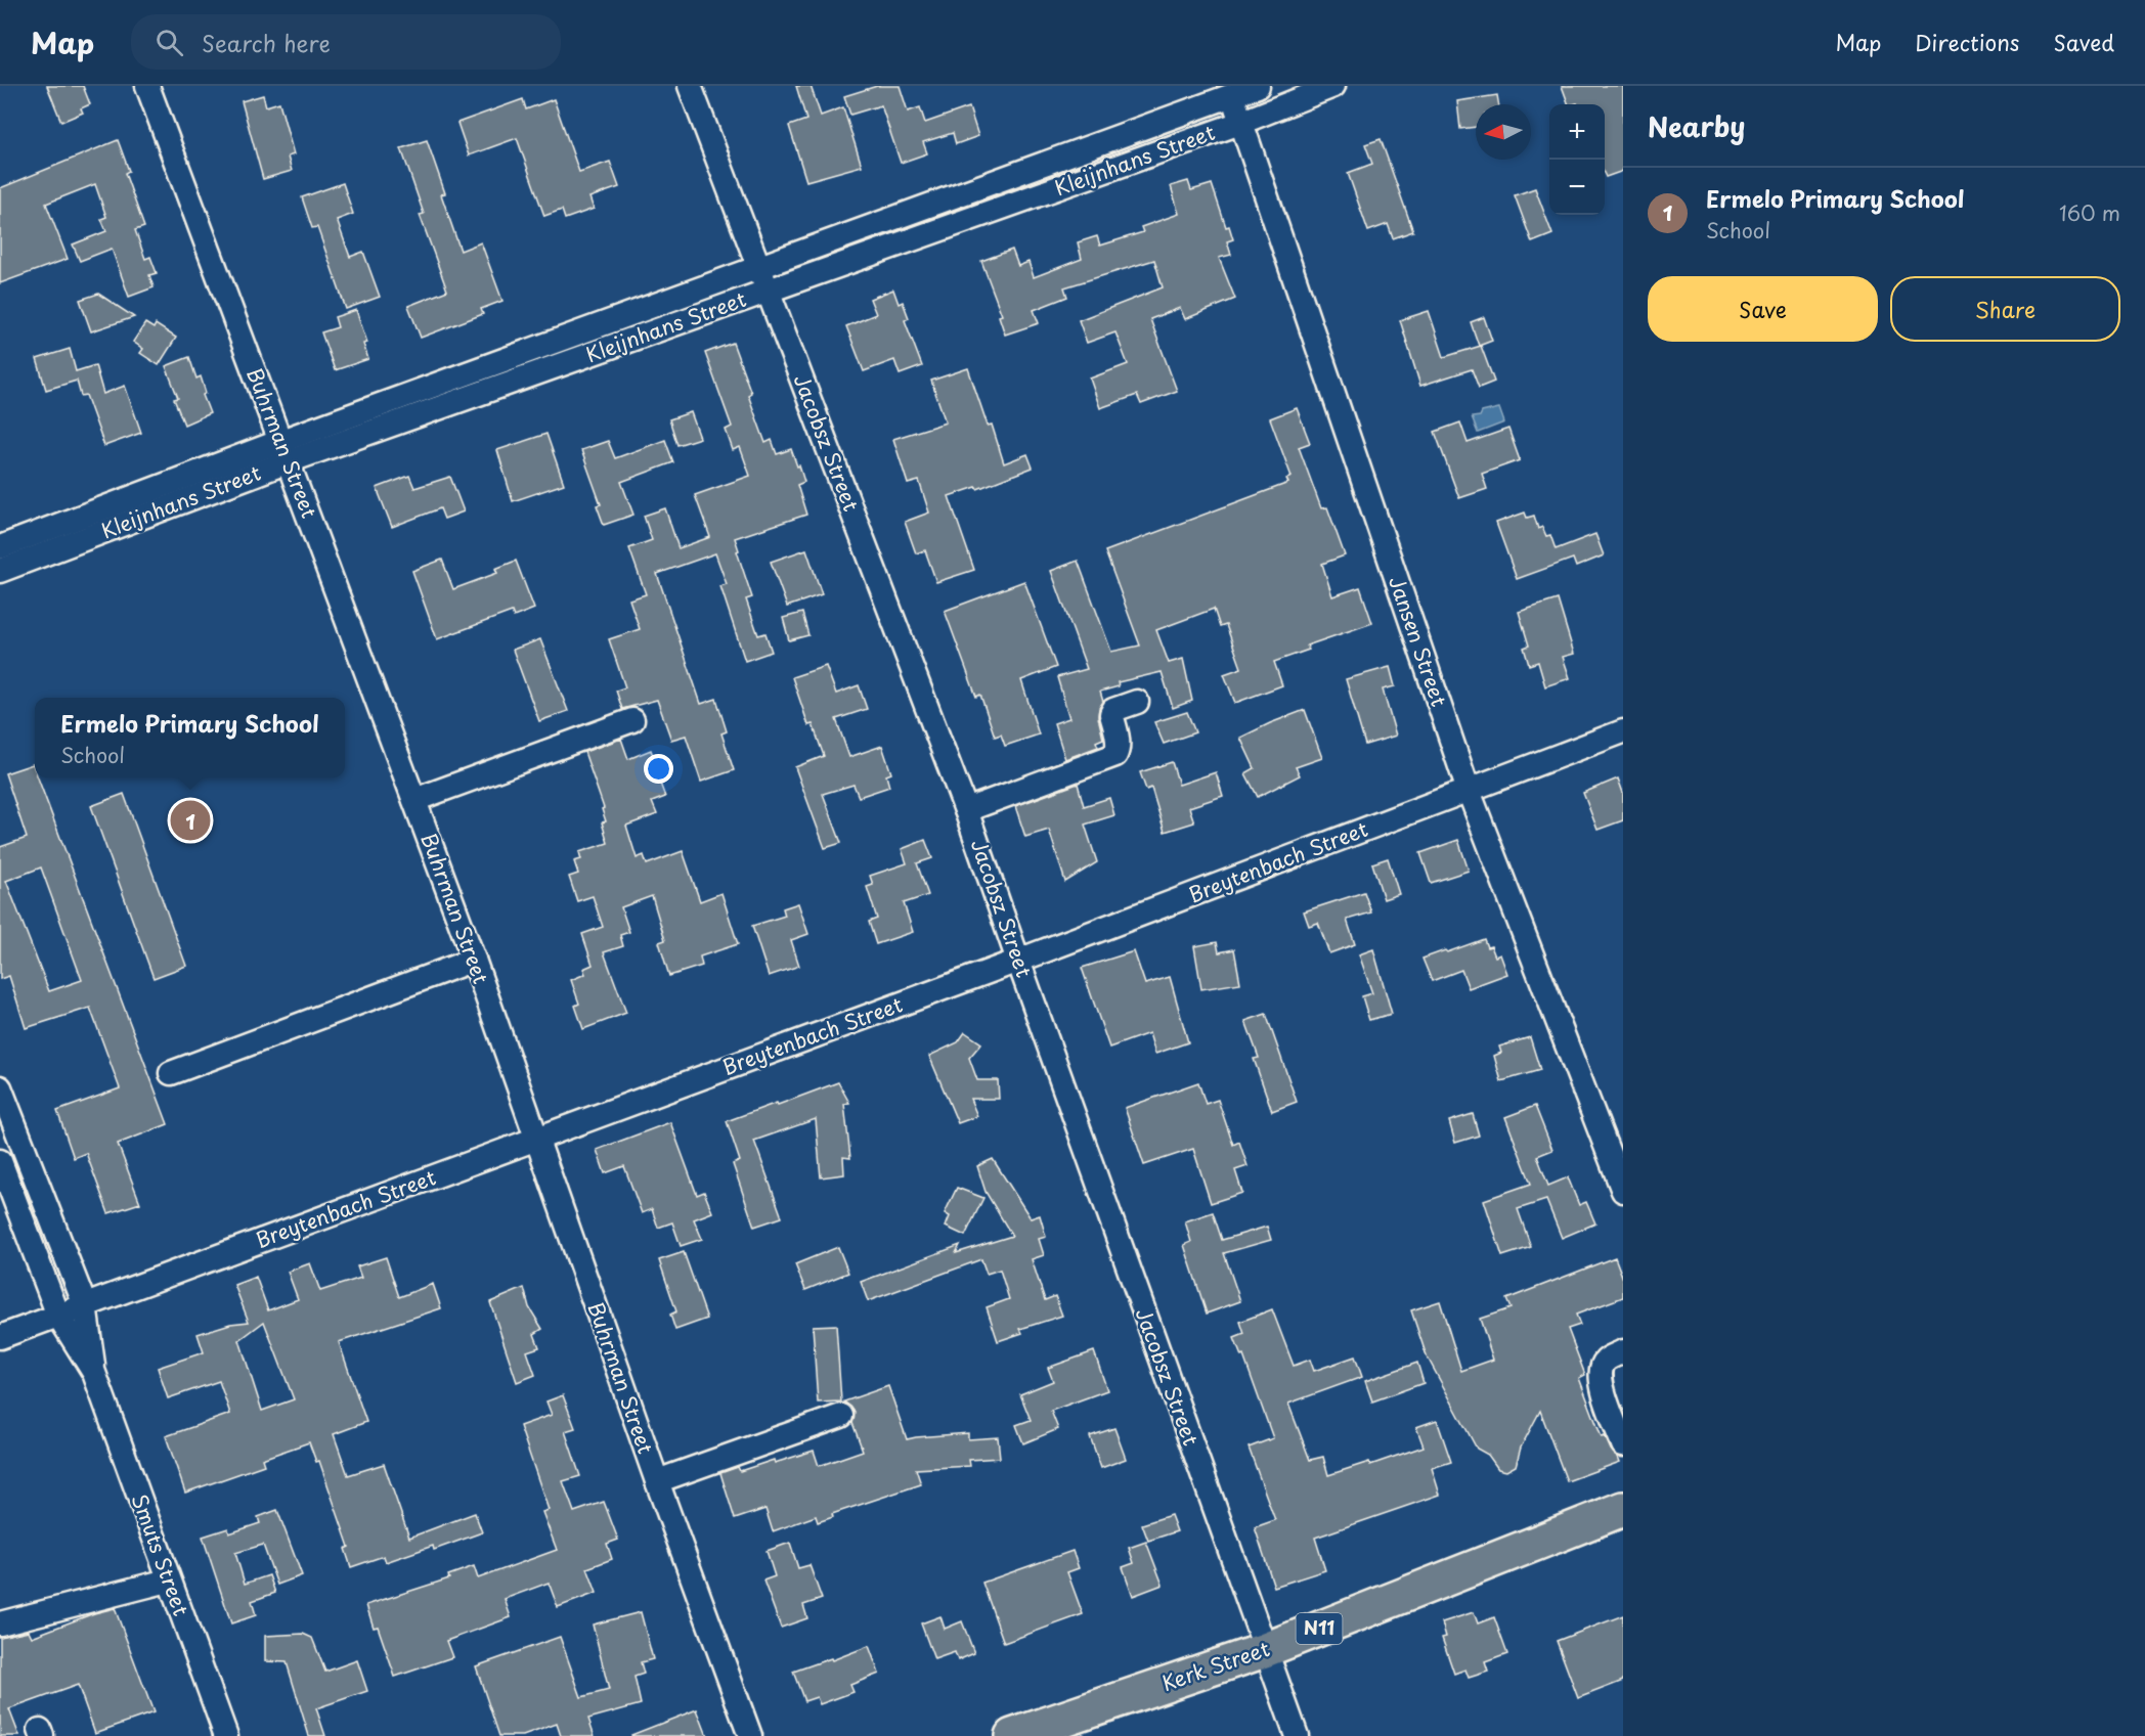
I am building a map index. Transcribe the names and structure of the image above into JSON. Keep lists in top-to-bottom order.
{
  "streets": {
    "highway": ["N11", "Kerk Street"],
    "street": [
      "Kleijnhans Street",
      "Buhrman Street",
      "Jacobsz Street",
      "Jansen Street",
      "Breytenbach Street",
      "Smuts Street"
    ]
  },
  "crossings": [
    ["Kleijnhans Street", "Buhrman Street"],
    ["Kleijnhans Street", "Jacobsz Street"],
    ["Kleijnhans Street", "Jansen Street"],
    ["Buhrman Street", "Breytenbach Street"],
    ["Jacobsz Street", "Breytenbach Street"],
    ["Jacobsz Street", "Kerk Street"],
    ["Jansen Street", "Breytenbach Street"],
    ["Breytenbach Street", "Smuts Street"]
  ],
  "north": "left",
  "page": {
    "header": "Map",
    "search": "Search here",
    "nav": ["Map", "Directions", "Saved"],
    "heading": "Nearby",
    "map_buttons": ["+", "−"],
    "list": [
      {
        "mark": "1",
        "name": "Ermelo Primary School",
        "note": "School",
        "value": "160 m"
      }
    ],
    "buttons": ["Save", "Share"],
    "popup": ["Ermelo Primary School", "School"],
    "pins": "1"
  }
}
